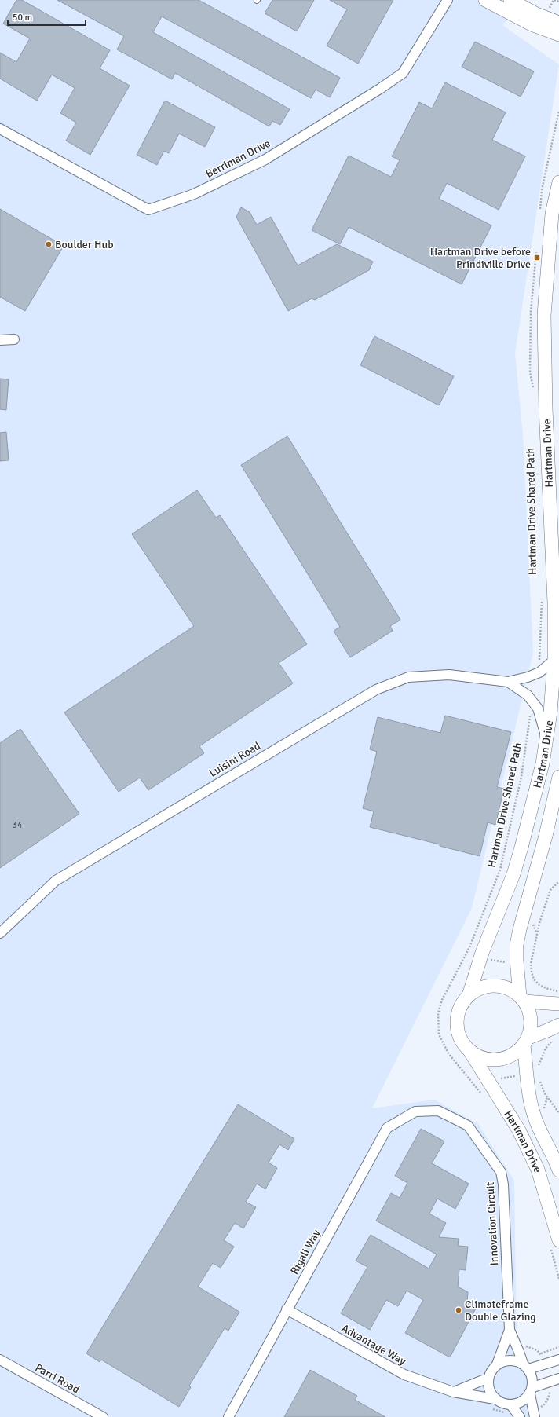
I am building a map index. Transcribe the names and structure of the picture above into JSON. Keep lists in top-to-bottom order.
{
  "streets": {
    "main road": ["Hartman Drive"],
    "street": [
      "Berriman Drive",
      "Luisini Road",
      "Innovation Circuit",
      "Rigali Way",
      "Advantage Way",
      "Parri Road"
    ],
    "path": ["Hartman Drive Shared Path"]
  },
  "crossings": [
    ["Hartman Drive", "Luisini Road"],
    ["Innovation Circuit", "Rigali Way"],
    ["Innovation Circuit", "Advantage Way"],
    ["Rigali Way", "Advantage Way"]
  ],
  "places": {
    "other": ["Boulder Hub", "Climateframe Double Glazing"],
    "transit": ["Hartman Drive before Prindiville Drive"]
  },
  "house_numbers": ["34"],
  "scale_bar": "50 m"
}
